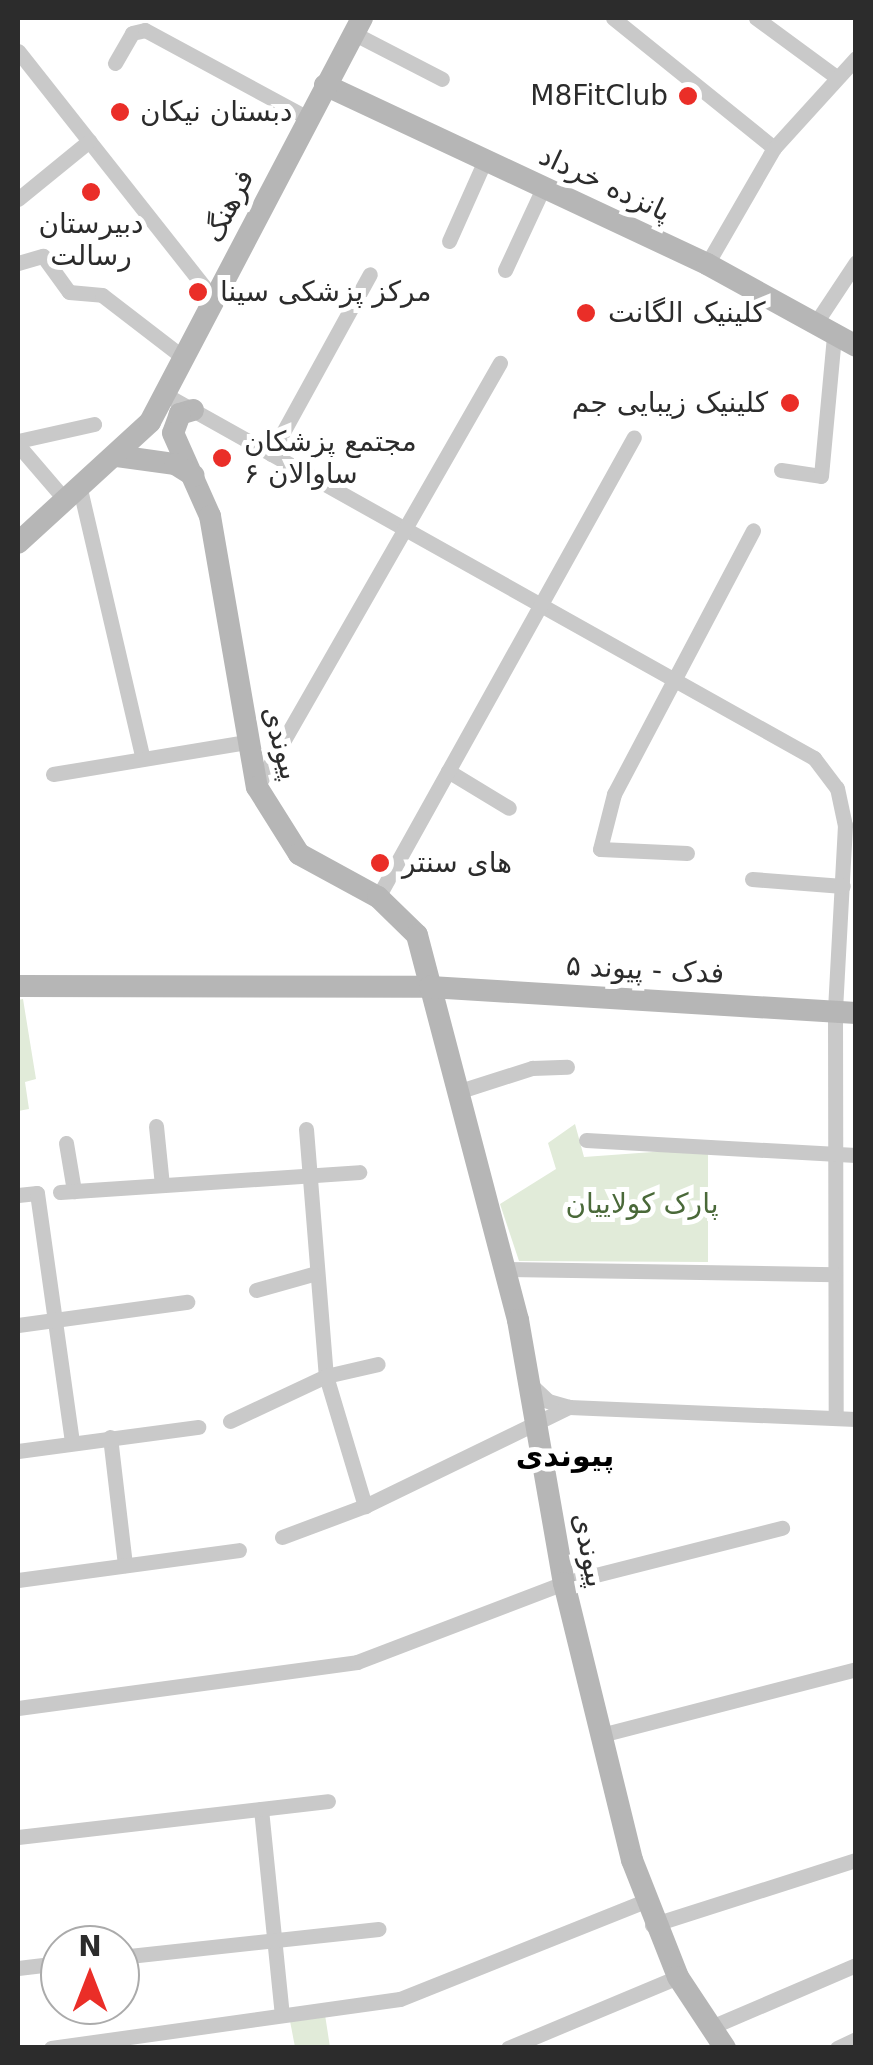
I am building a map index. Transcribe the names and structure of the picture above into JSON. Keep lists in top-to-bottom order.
{
  "streets": {
    "street": [
      "پانزده خرداد",
      "فرهنگ",
      "پیوندی",
      "فدک - پیوند ۵"
    ]
  },
  "crossings": [
    ["پانزده خرداد", "فرهنگ"],
    ["پیوندی", "فدک - پیوند ۵"]
  ],
  "districts": ["پیوندی"],
  "parks": ["پارک کولاییان"],
  "places": [
    "M8FitClub",
    "دبستان نیکان",
    "دبیرستان رسالت",
    "مرکز پزشکی سینا",
    "کلینیک الگانت",
    "کلینیک زیبایی جم",
    "مجتمع پزشکان ساوالان ۶",
    "های سنتر"
  ],
  "north": "top"
}
